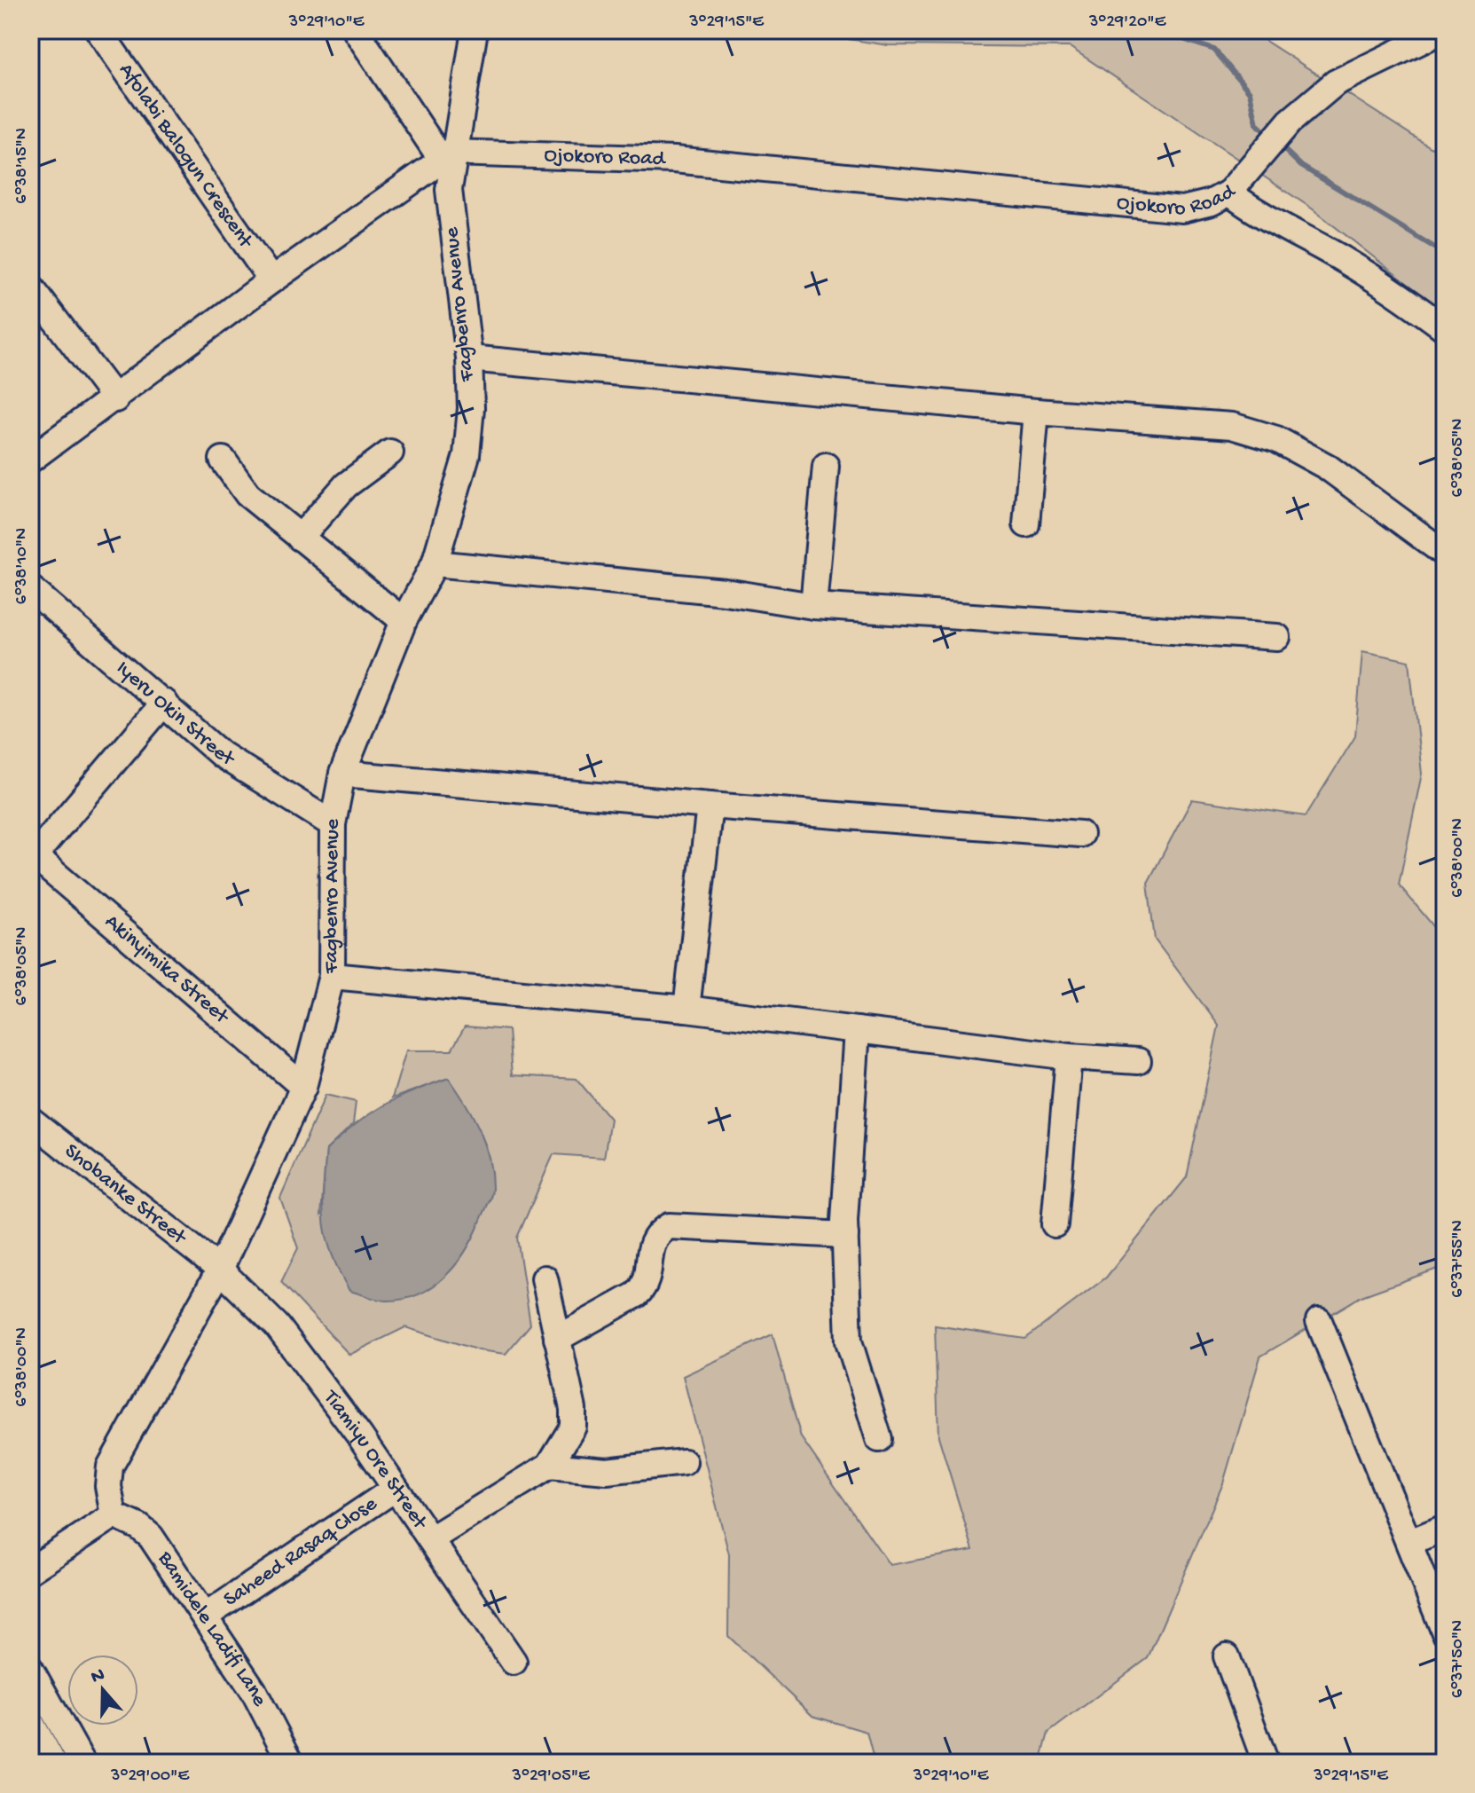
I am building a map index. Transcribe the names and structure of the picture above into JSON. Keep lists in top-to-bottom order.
{
  "streets": {
    "street": [
      "Afolabi Balogun Crescent",
      "Ojokoro Road",
      "Fagbenro Avenue",
      "Iyeru Okin Street",
      "Akinyimika Street",
      "Shobanke Street",
      "Tiamiyu Ore Street",
      "Saheed Rasaq Close",
      "Bamidele Ladifi Lane"
    ]
  },
  "crossings": [
    ["Ojokoro Road", "Fagbenro Avenue"],
    ["Fagbenro Avenue", "Iyeru Okin Street"],
    ["Fagbenro Avenue", "Akinyimika Street"],
    ["Fagbenro Avenue", "Shobanke Street"],
    ["Fagbenro Avenue", "Tiamiyu Ore Street"],
    ["Fagbenro Avenue", "Bamidele Ladifi Lane"],
    ["Shobanke Street", "Tiamiyu Ore Street"],
    ["Tiamiyu Ore Street", "Saheed Rasaq Close"],
    ["Saheed Rasaq Close", "Bamidele Ladifi Lane"]
  ],
  "north": "top",
  "coordinates": [
    "3°29'10\"E",
    "3°29'15\"E",
    "3°29'20\"E",
    "6°38'15\"N",
    "6°38'05\"N",
    "6°38'10\"N",
    "6°38'00\"N",
    "6°37'55\"N",
    "6°37'50\"N",
    "3°29'00\"E",
    "3°29'05\"E"
  ]
}
